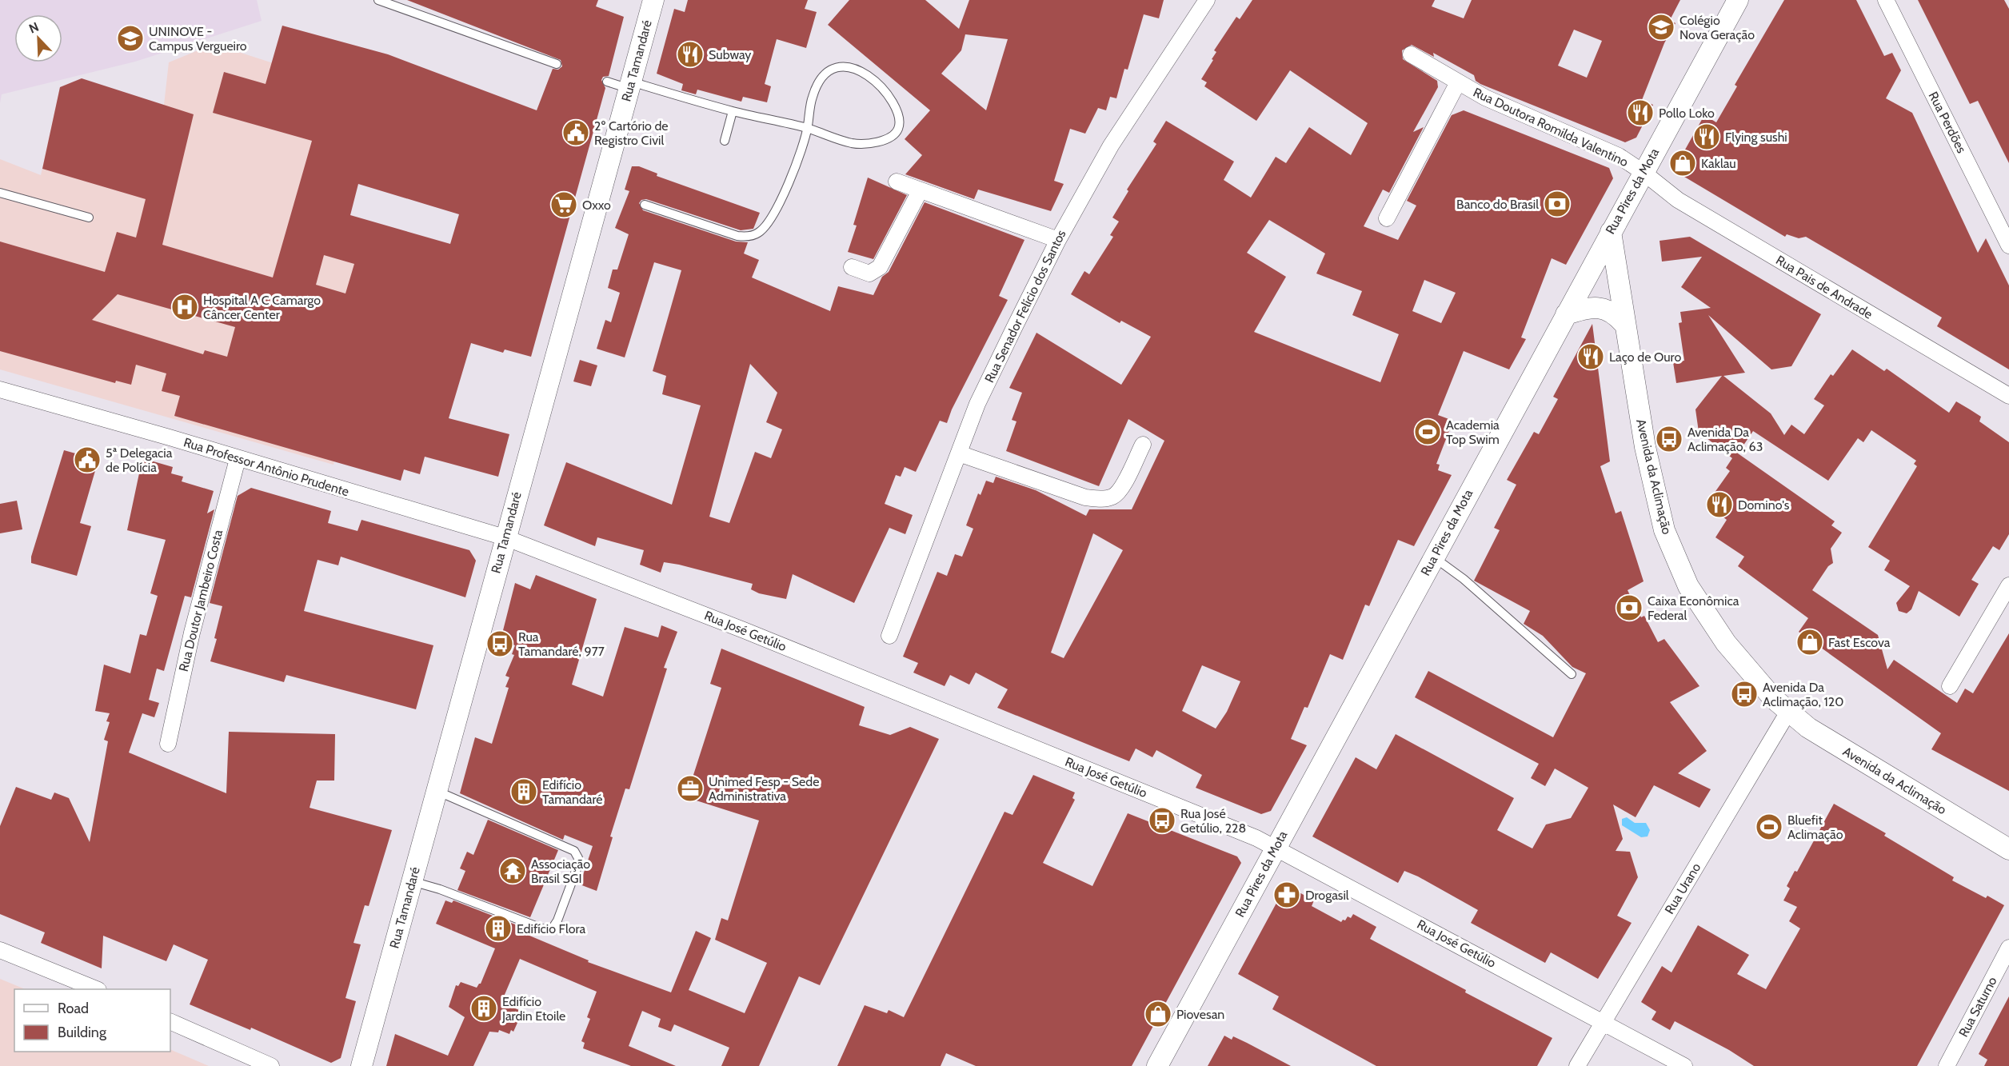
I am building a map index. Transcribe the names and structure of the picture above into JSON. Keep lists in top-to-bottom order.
{
  "streets": {
    "street": [
      "Rua Tamandaré",
      "Rua Perdões",
      "Rua Doutora Romilda Valentino",
      "Rua Pires da Mota",
      "Rua Pais de Andrade",
      "Rua Senador Felício dos Santos",
      "Rua Professor Antônio Prudente",
      "Avenida da Aclimação",
      "Rua Doutor Jambeiro Costa",
      "Rua José Getúlio",
      "Rua Urano",
      "Rua Saturno"
    ]
  },
  "crossings": [
    ["Rua Tamandaré", "Rua Professor Antônio Prudente"],
    ["Rua Tamandaré", "Rua José Getúlio"],
    ["Rua Doutora Romilda Valentino", "Rua Pires da Mota"],
    ["Rua Doutora Romilda Valentino", "Rua Pais de Andrade"],
    ["Rua Pires da Mota", "Rua Pais de Andrade"],
    ["Rua Pires da Mota", "Avenida da Aclimação"],
    ["Rua Pires da Mota", "Rua José Getúlio"],
    ["Rua Professor Antônio Prudente", "Rua Doutor Jambeiro Costa"],
    ["Rua Professor Antônio Prudente", "Rua José Getúlio"],
    ["Avenida da Aclimação", "Rua Urano"],
    ["Rua José Getúlio", "Rua Urano"]
  ],
  "places": {
    "school or university": ["Colégio Nova Geração", "UNINOVE - Campus Vergueiro"],
    "restaurant": [
      "Subway",
      "Pollo Loko",
      "Flying sushi",
      "Laço de Ouro",
      "Domino's"
    ],
    "public building": ["2º Cartório de Registro Civil", "5ª Delegacia de Polícia"],
    "shop": ["Kaklau", "Fast Escova", "Piovesan"],
    "bank": ["Banco do Brasil", "Caixa Econômica Federal"],
    "supermarket": ["Oxxo"],
    "hospital": ["Hospital A C Camargo Câncer Center"],
    "sports": ["Academia Top Swim", "Bluefit Aclimação"],
    "bus stop": [
      "Avenida Da Aclimação, 63",
      "Rua Tamandaré, 977",
      "Avenida Da Aclimação, 120",
      "Rua José Getúlio, 228"
    ],
    "office": ["Unimed Fesp - Sede Administrativa"],
    "building": ["Edifício Tamandaré", "Edifício Flora", "Edifício Jardin Etoile"],
    "temple": ["Associação Brasil SGI"],
    "pharmacy": ["Drogasil"]
  },
  "legend": ["Road", "Building"],
  "north": "top left"
}
